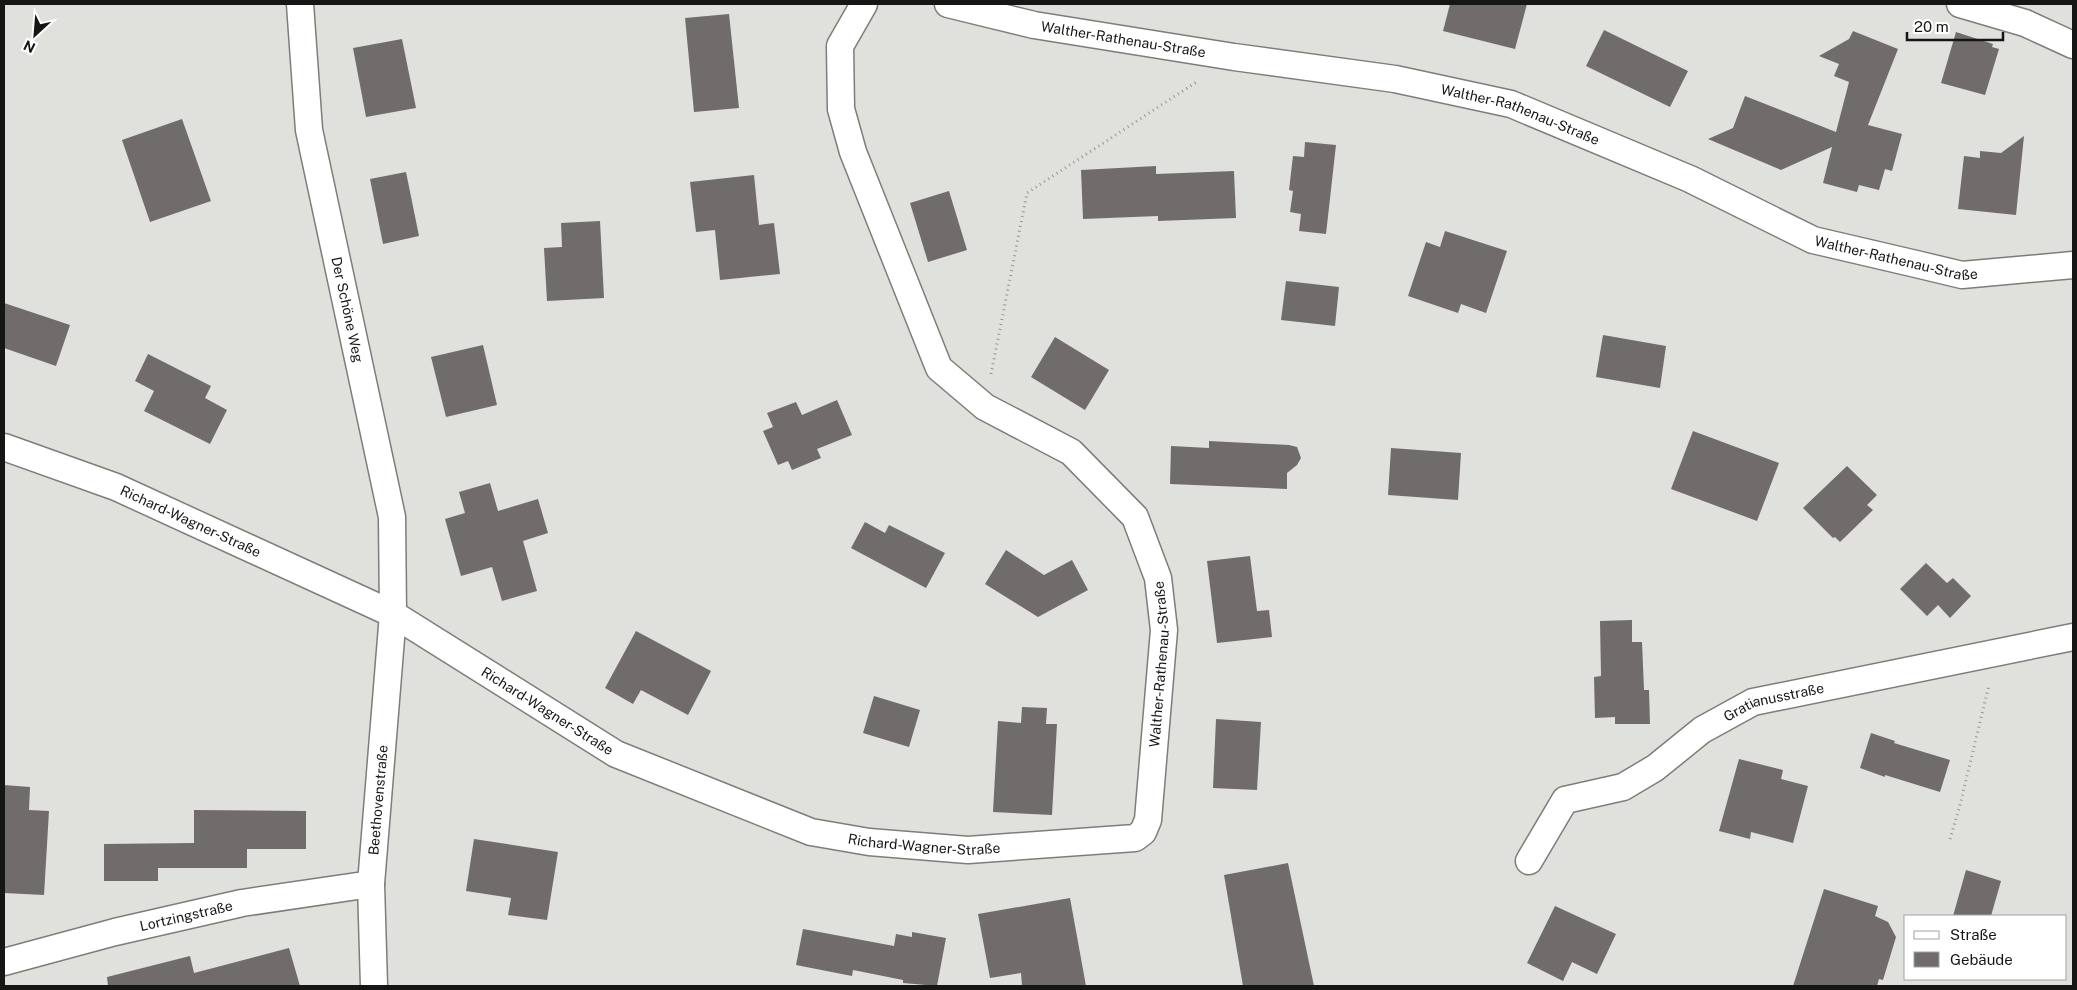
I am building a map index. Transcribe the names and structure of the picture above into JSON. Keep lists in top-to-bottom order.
{
  "streets": {
    "street": [
      "Walther-Rathenau-Straße",
      "Der Schöne Weg",
      "Richard-Wagner-Straße",
      "Gratianusstraße",
      "Beethovenstraße",
      "Lortzingstraße"
    ]
  },
  "crossings": [
    ["Walther-Rathenau-Straße", "Richard-Wagner-Straße"],
    ["Der Schöne Weg", "Richard-Wagner-Straße"],
    ["Der Schöne Weg", "Beethovenstraße"],
    ["Richard-Wagner-Straße", "Beethovenstraße"],
    ["Beethovenstraße", "Lortzingstraße"]
  ],
  "legend": ["Straße", "Gebäude"],
  "scale_bar": "20 m",
  "north": "bottom left"
}
